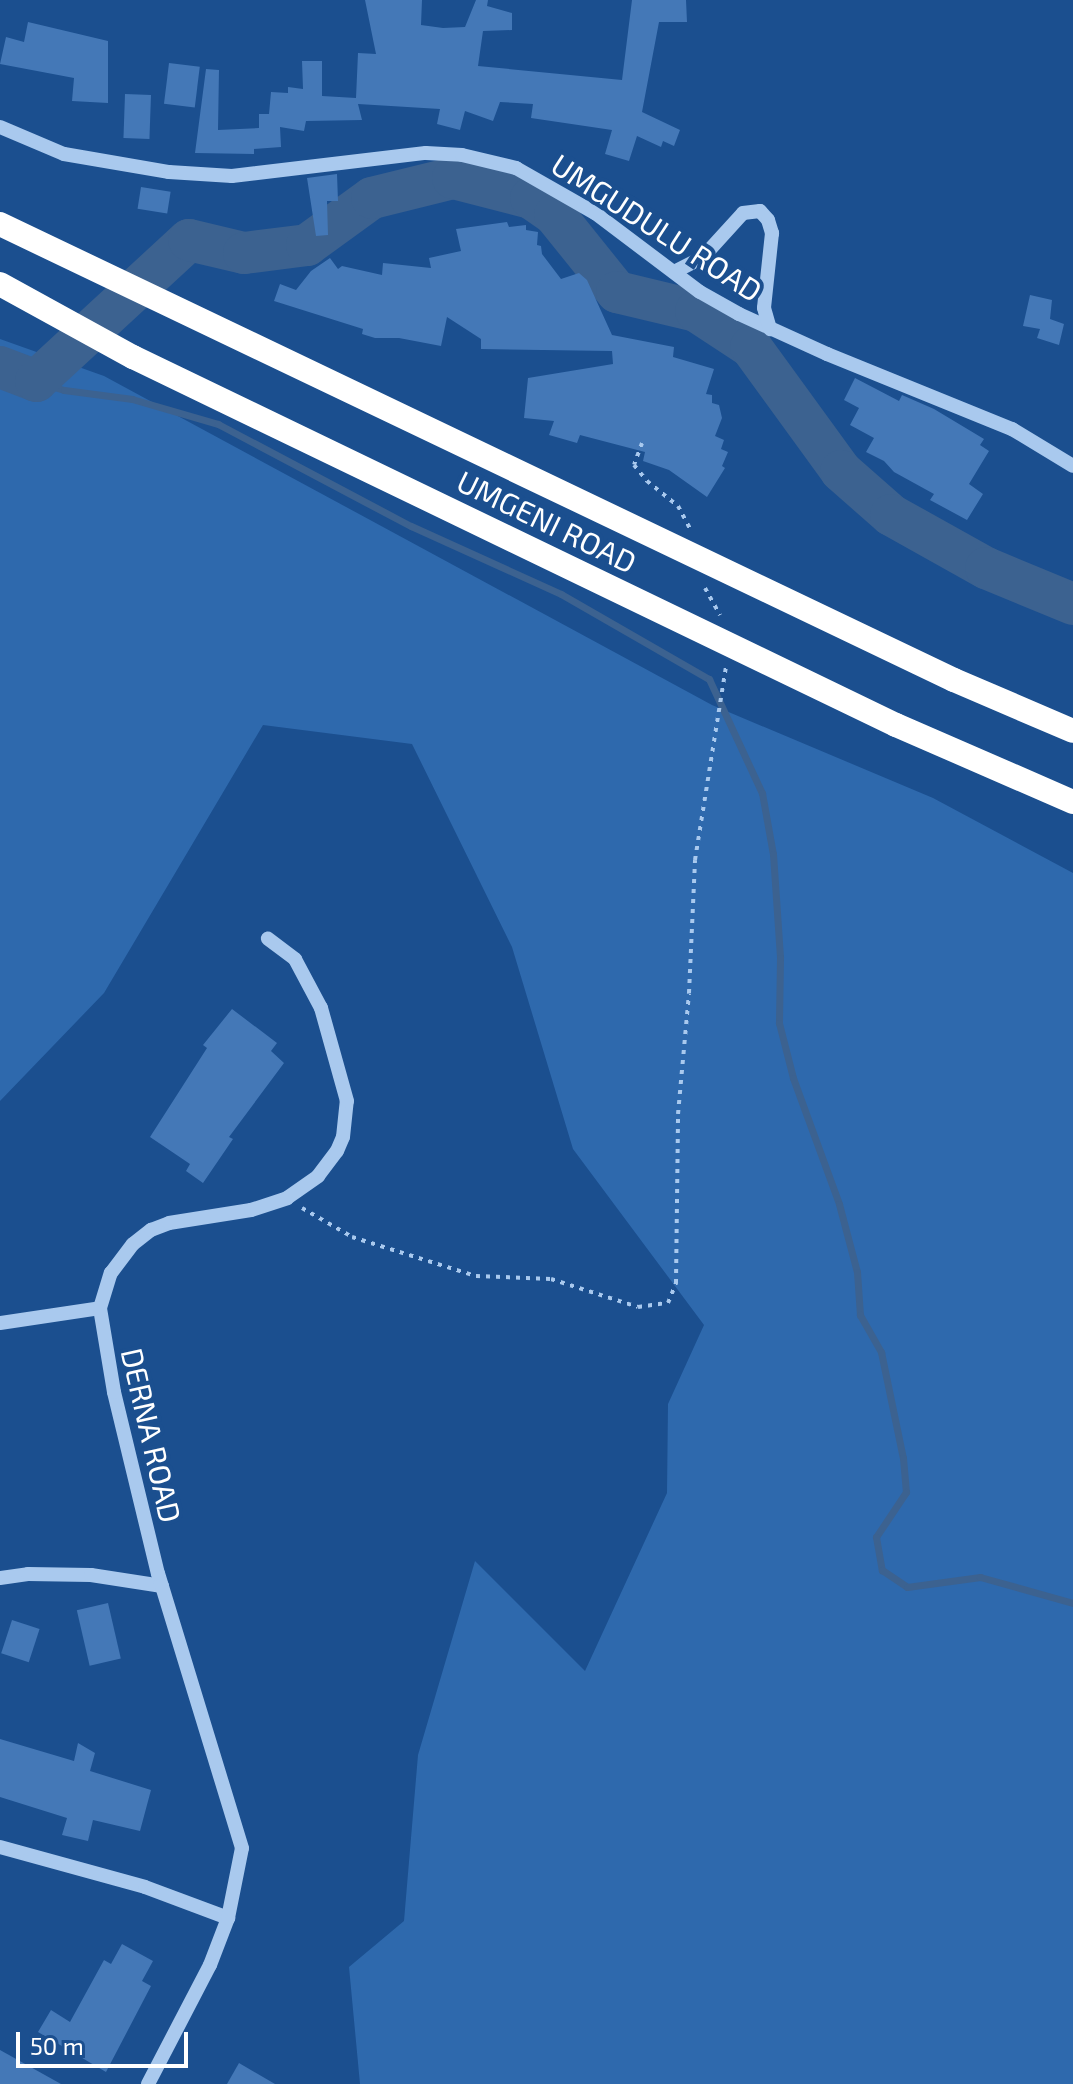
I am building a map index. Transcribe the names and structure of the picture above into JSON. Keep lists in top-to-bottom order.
{
  "streets": {
    "highway": ["UMGENI ROAD"],
    "street": ["UMGUDULU ROAD", "DERNA ROAD"]
  },
  "scale_bar": "50 m"
}
